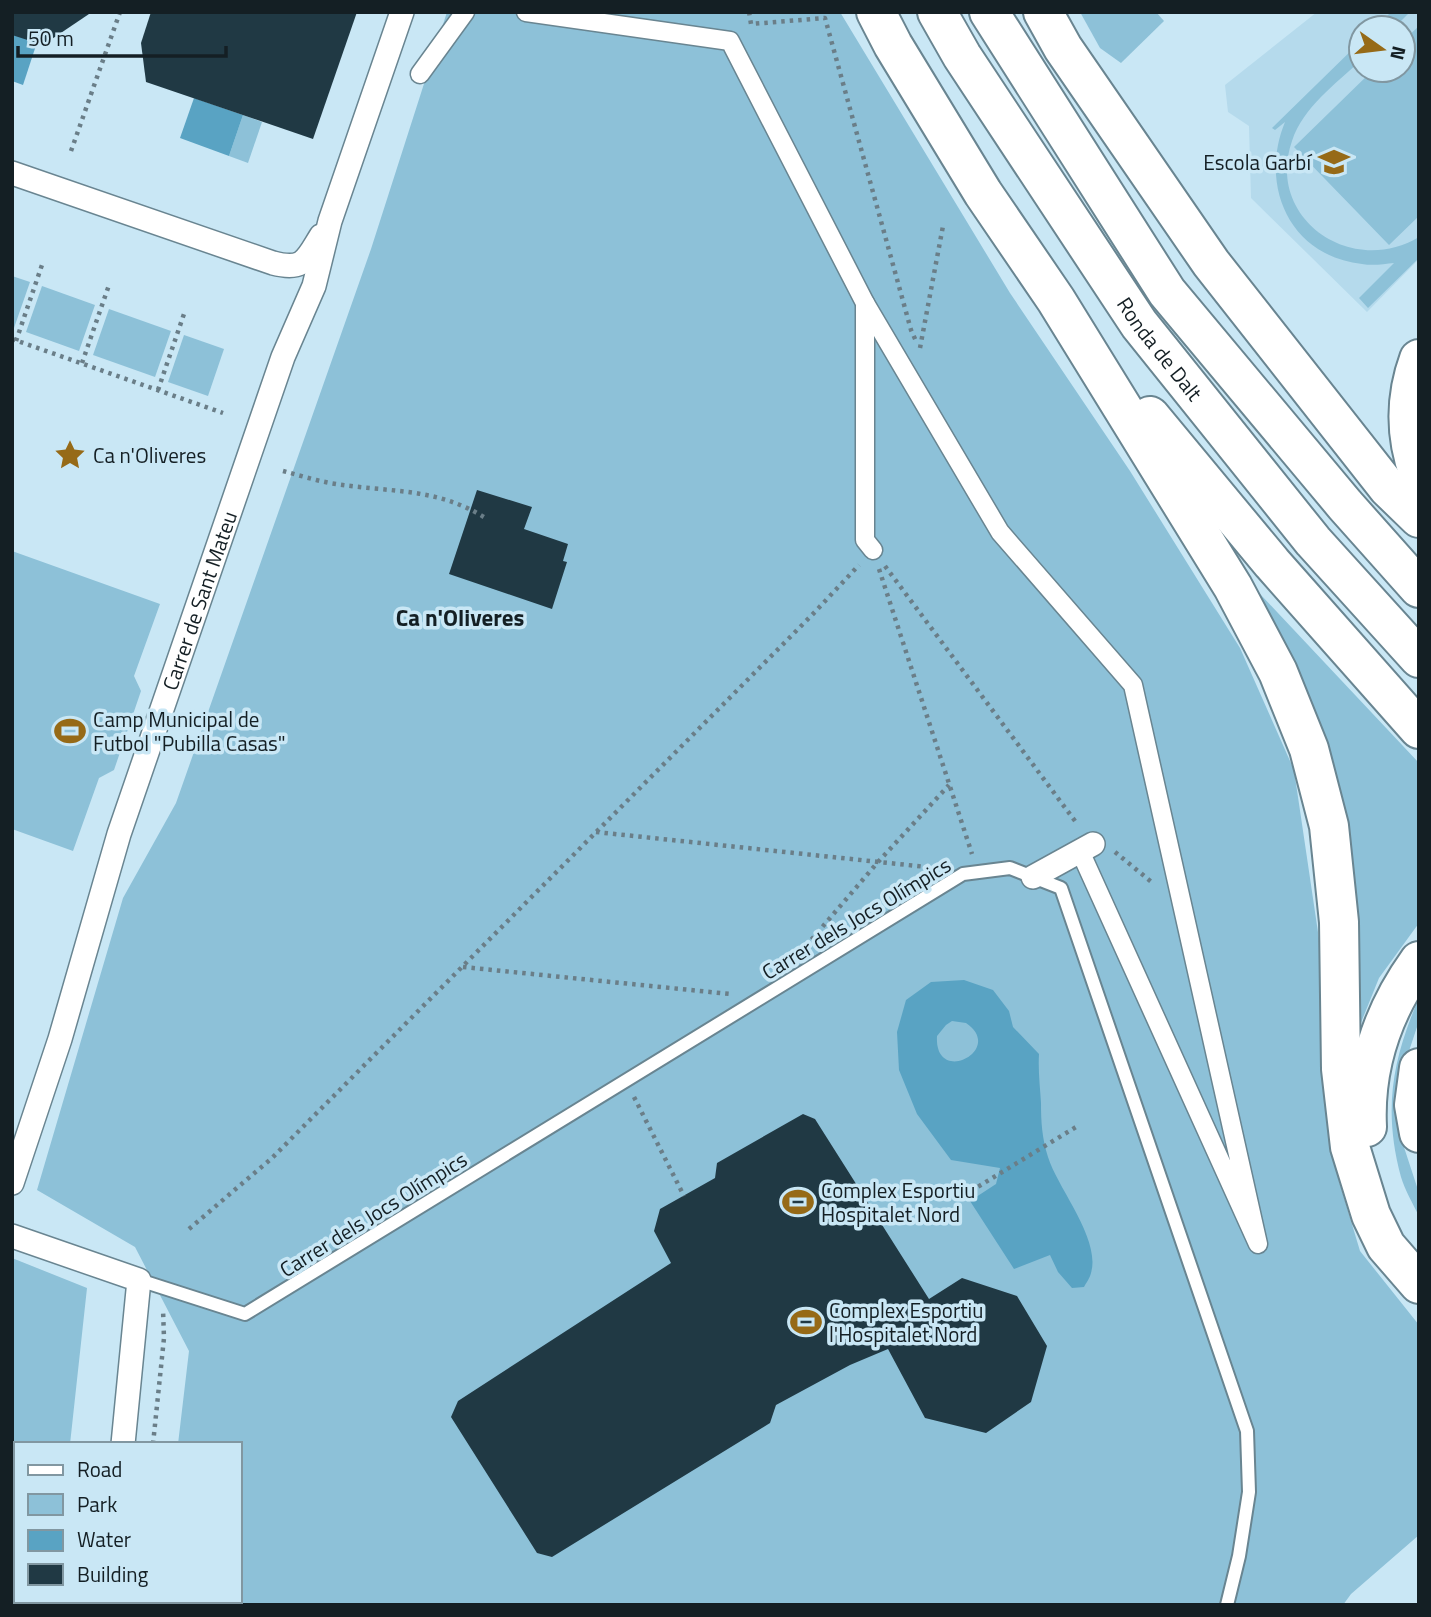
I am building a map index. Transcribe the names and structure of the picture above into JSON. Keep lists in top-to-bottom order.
{
  "streets": {
    "highway": ["Ronda de Dalt"],
    "street": ["Carrer de Sant Mateu"],
    "lane": ["Carrer dels Jocs Olímpics"]
  },
  "districts": ["Ca n'Oliveres"],
  "places": {
    "school or university": ["Escola Garbí"],
    "place": ["Ca n'Oliveres"],
    "sports": ["Camp Municipal de Futbol \"Pubilla Casas\"", "Complex Esportiu Hospitalet Nord", "Complex Esportiu l'Hospitalet Nord"]
  },
  "legend": [
    "Road",
    "Park",
    "Water",
    "Building"
  ],
  "scale_bar": "50 m",
  "north": "right"
}
